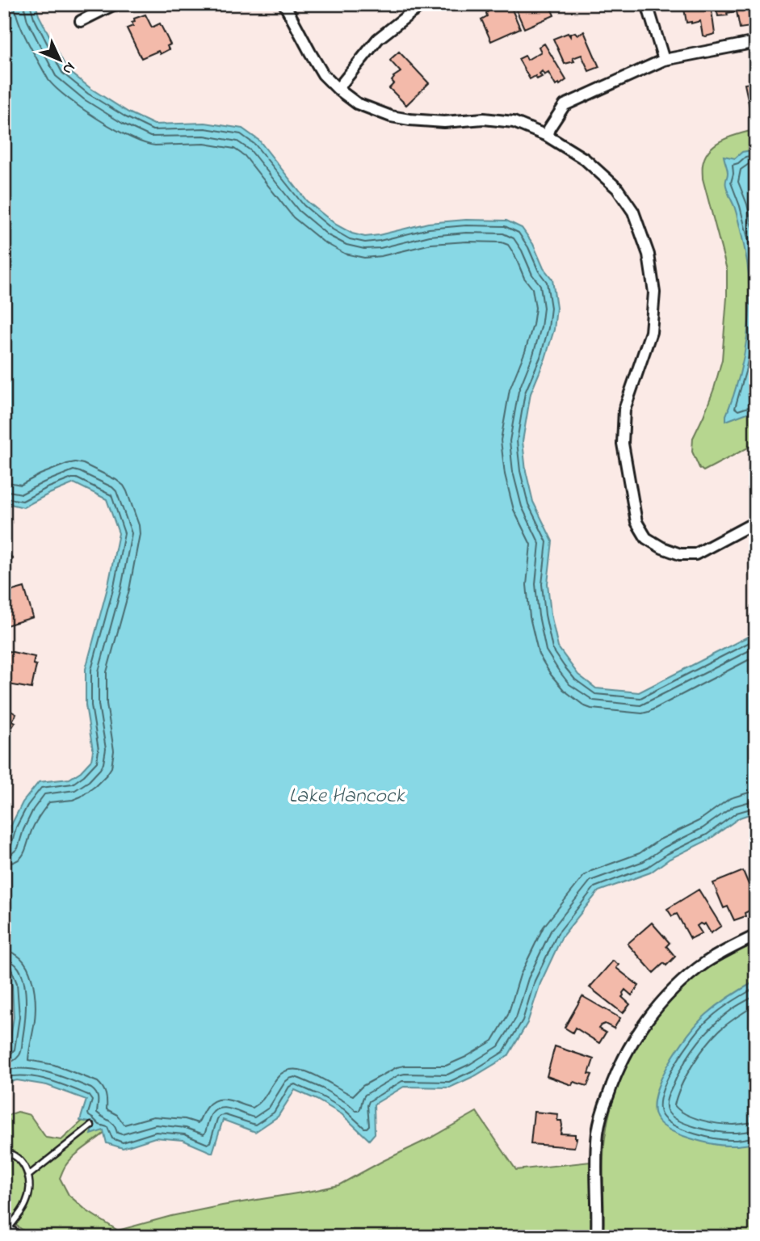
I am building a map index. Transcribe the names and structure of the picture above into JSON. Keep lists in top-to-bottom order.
{
  "water": ["Lake Hancock"],
  "north": "bottom right"
}
